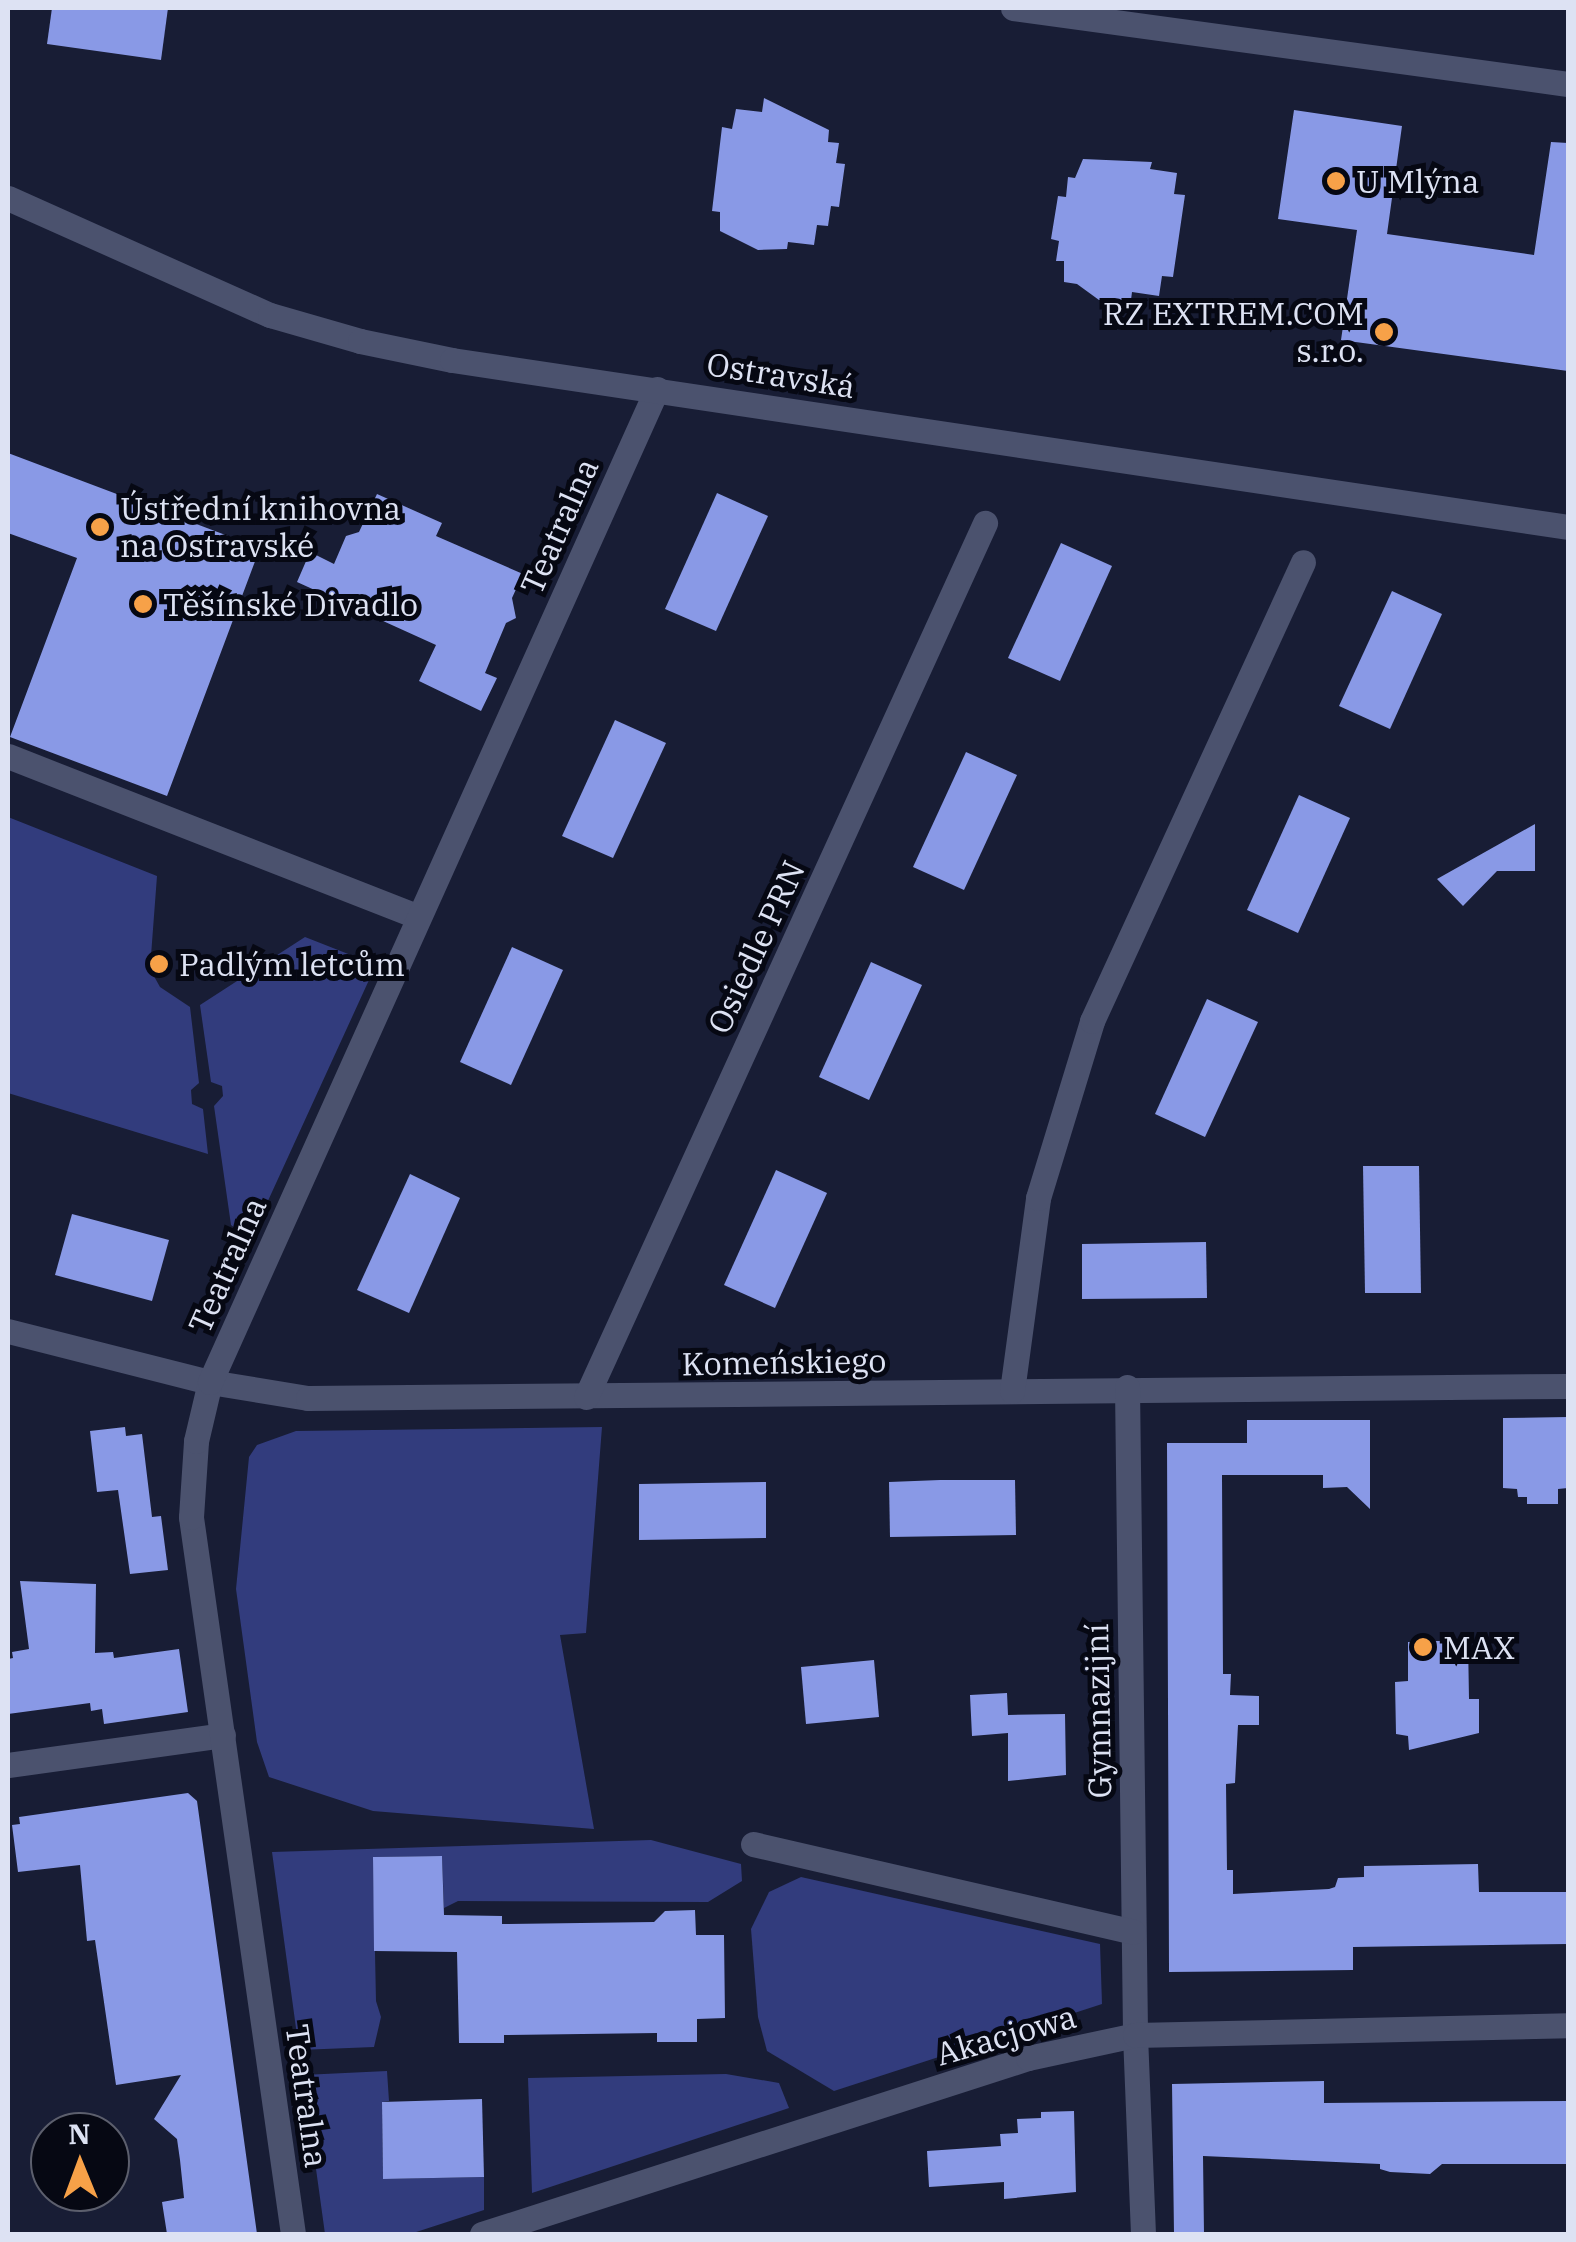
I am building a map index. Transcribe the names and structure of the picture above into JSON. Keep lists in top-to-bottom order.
{
  "streets": {
    "street": [
      "Ostravská",
      "Teatralna",
      "Osiedle PRN",
      "Komeńskiego",
      "Gymnazijní",
      "Akacjowa"
    ]
  },
  "crossings": [
    ["Ostravská", "Teatralna"],
    ["Teatralna", "Komeńskiego"],
    ["Osiedle PRN", "Komeńskiego"],
    ["Komeńskiego", "Gymnazijní"],
    ["Gymnazijní", "Akacjowa"]
  ],
  "places": [
    "U Mlýna",
    "RZ EXTREM.COM s.r.o.",
    "Ústřední knihovna na Ostravské",
    "Těšínské Divadlo",
    "Padlým letcům",
    "MAX"
  ],
  "north": "top"
}
